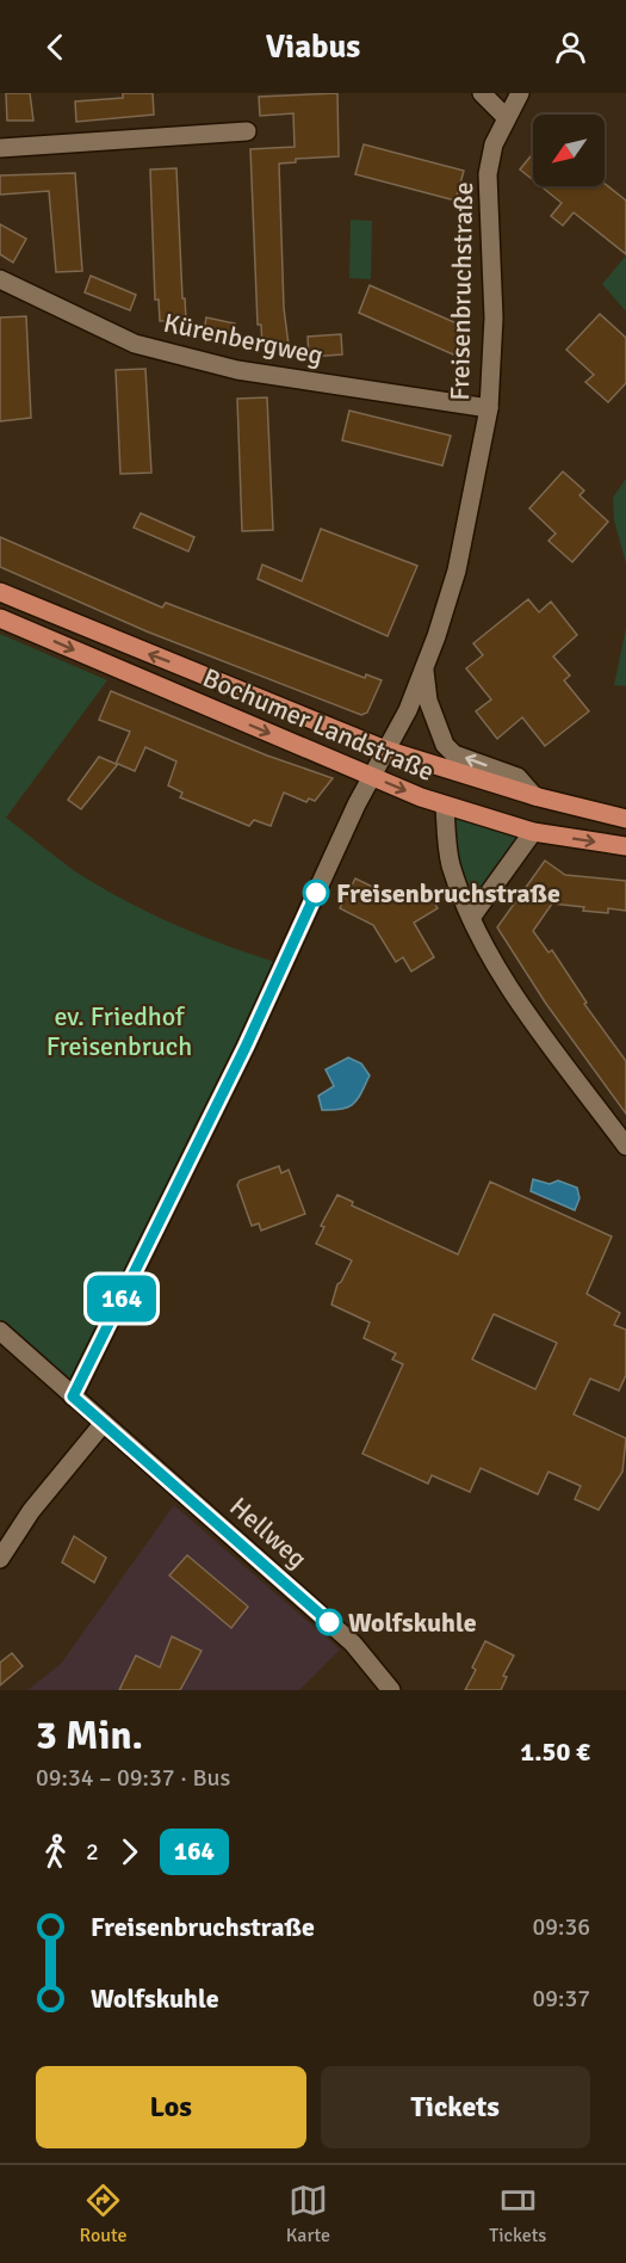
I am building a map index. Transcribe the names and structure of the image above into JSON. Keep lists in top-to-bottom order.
{
  "streets": {
    "main road": ["Bochumer Landstraße"],
    "street": ["Freisenbruchstraße", "Kürenbergweg", "Hellweg"]
  },
  "crossings": [
    ["Freisenbruchstraße", "Kürenbergweg"],
    ["Freisenbruchstraße", "Bochumer Landstraße"],
    ["Freisenbruchstraße", "Hellweg"]
  ],
  "parks": ["ev. Friedhof Freisenbruch"],
  "places": ["Freisenbruchstraße", "Wolfskuhle"],
  "lines": ["bus line 164"],
  "north": "bottom left",
  "page": {
    "header": "Viabus",
    "on_map": "164",
    "heading": ["3 Min.", "09:34 – 09:37 · Bus", "1.50 €"],
    "legs": ["2", "164"],
    "list": [
      {
        "name": "Freisenbruchstraße",
        "value": "09:36"
      },
      {
        "name": "Wolfskuhle",
        "value": "09:37"
      }
    ],
    "buttons": ["Los", "Tickets"],
    "tabs": ["Route", "Karte", "Tickets"]
  }
}
